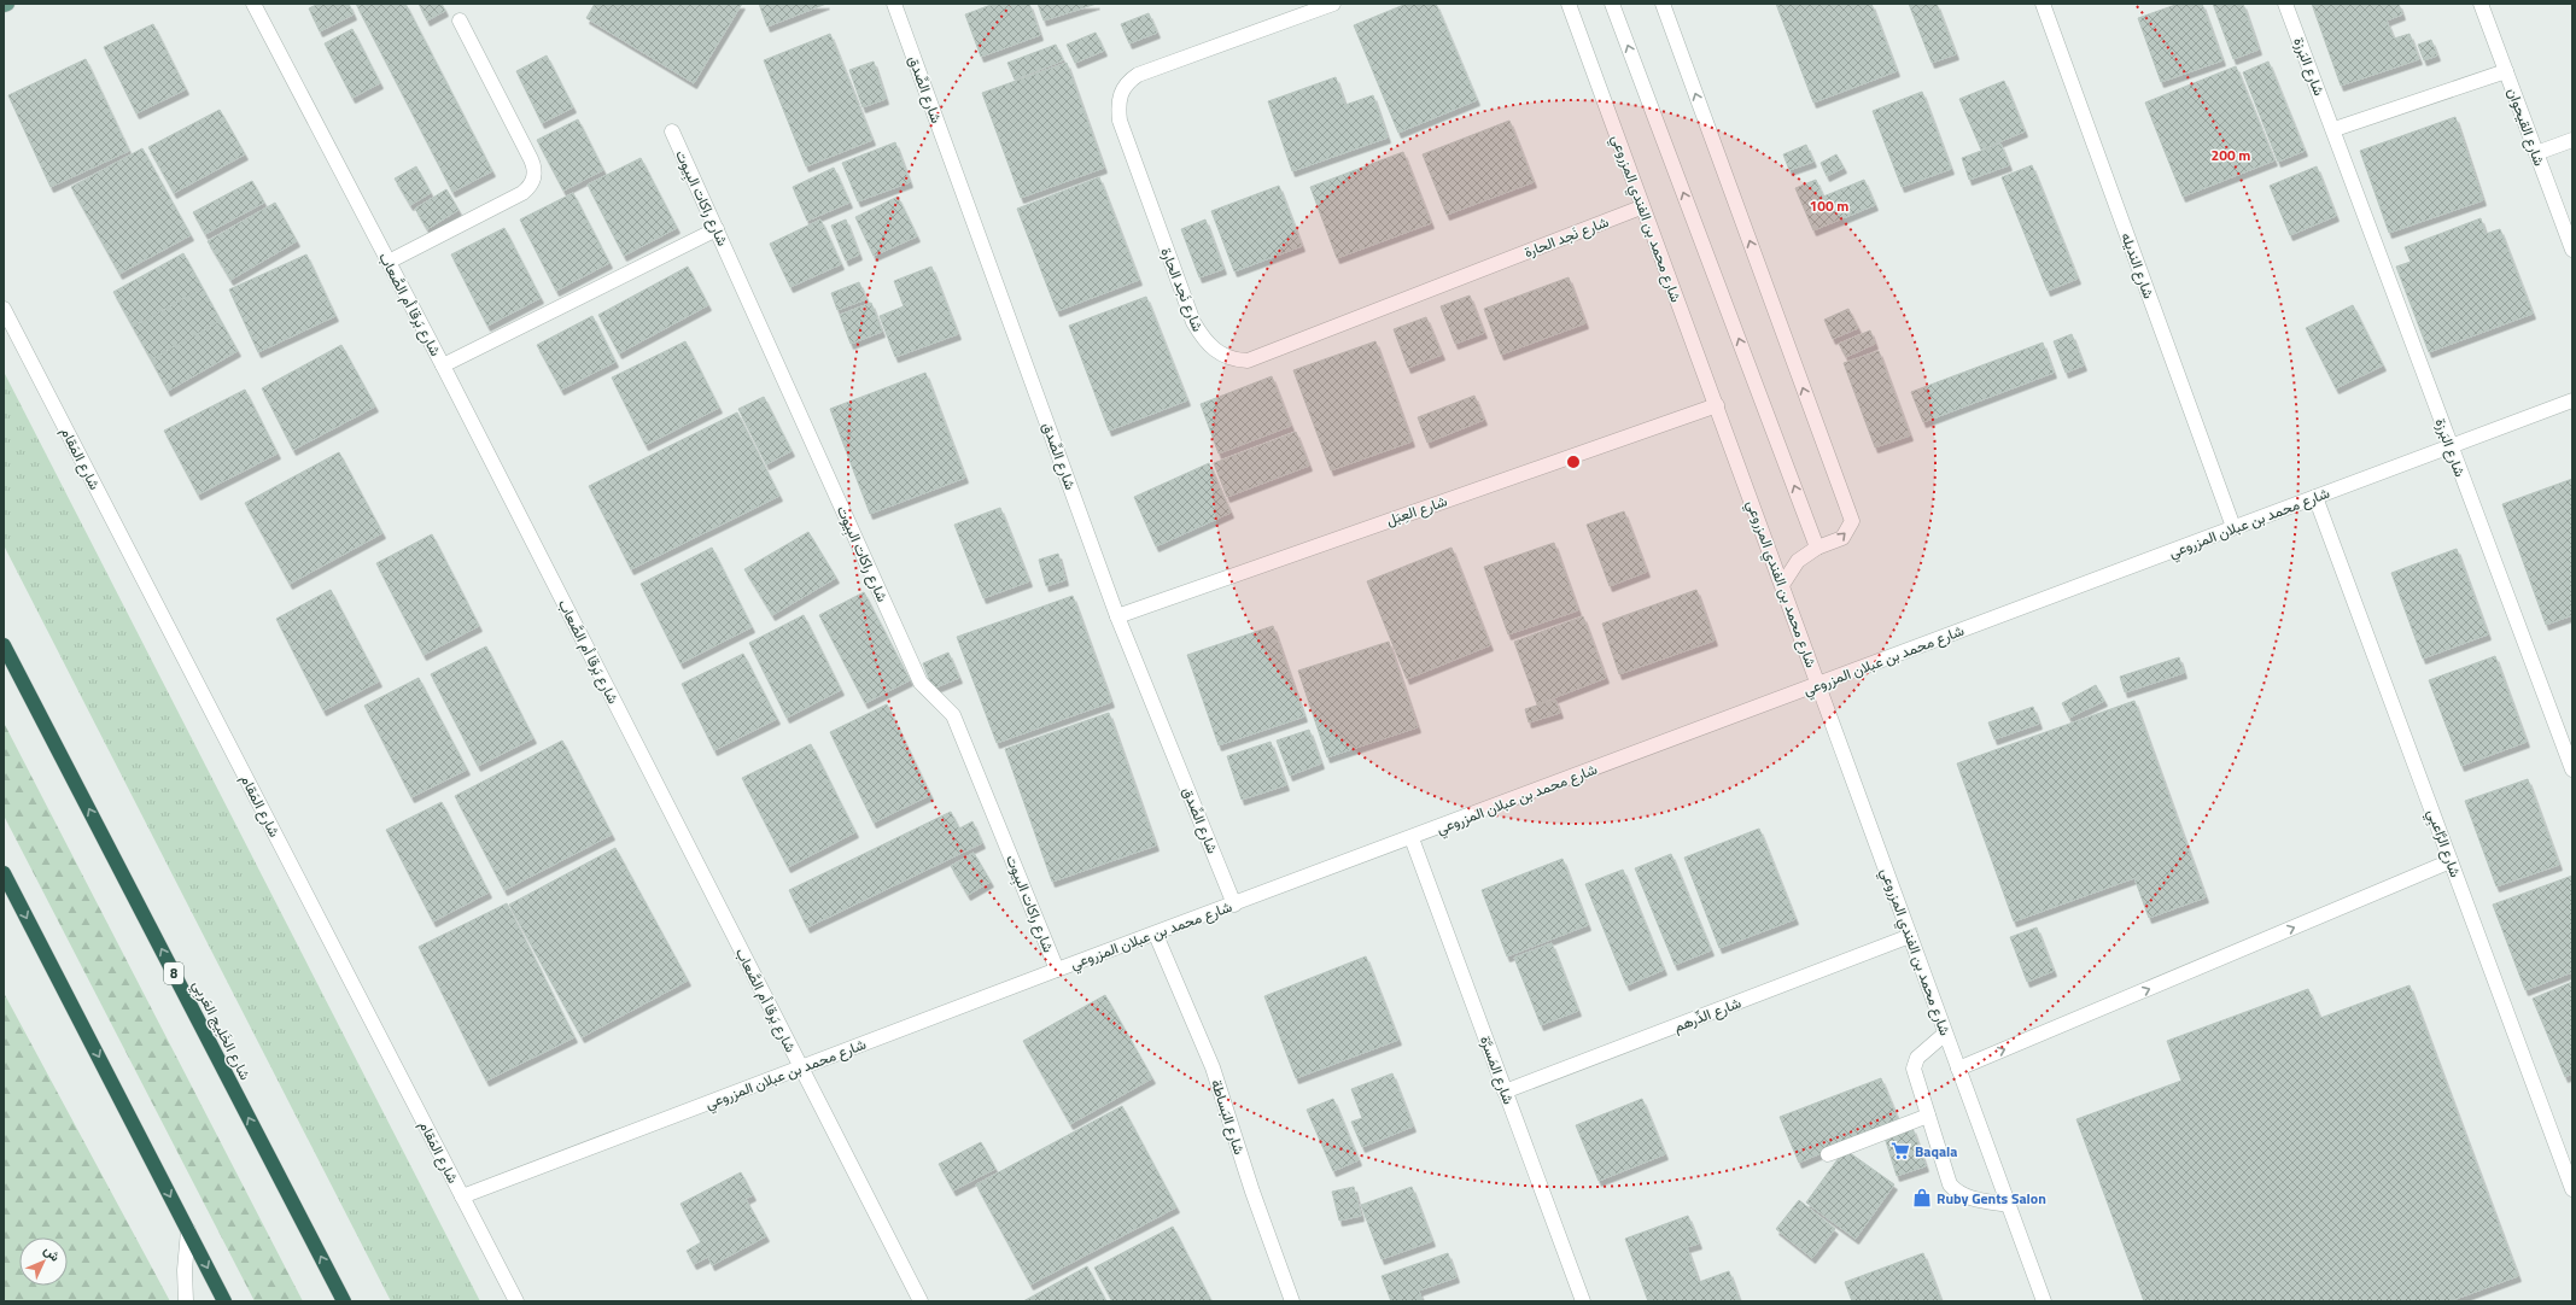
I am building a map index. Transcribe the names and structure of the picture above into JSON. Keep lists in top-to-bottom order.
{
  "streets": {
    "highway": ["8", "شارع الخَلِيج العَربِي"],
    "street": [
      "شارع البَرزة",
      "شارع الصِّدق",
      "شارع القيحوان",
      "شارع راكات البِيوت",
      "شارع محمد بن الفندي المزروعي",
      "شارع نَجد الحارة",
      "شارع النديله",
      "شارع بَرقا أم الصَّعاب",
      "شارع المَقام",
      "شارع العِبَل",
      "شارع محمد بن عبلان المزروعي",
      "شارع الرَّاعبِي",
      "شارع الدِّرهم",
      "شارع المَسرَّة",
      "شارع البَساطة"
    ]
  },
  "crossings": [
    ["شارع البَرزة", "شارع محمد بن عبلان المزروعي"],
    ["شارع الصِّدق", "شارع العِبَل"],
    ["شارع الصِّدق", "شارع محمد بن عبلان المزروعي"],
    ["شارع راكات البِيوت", "شارع محمد بن عبلان المزروعي"],
    ["شارع محمد بن الفندي المزروعي", "شارع نَجد الحارة"],
    ["شارع محمد بن الفندي المزروعي", "شارع العِبَل"],
    ["شارع محمد بن الفندي المزروعي", "شارع محمد بن عبلان المزروعي"],
    ["شارع محمد بن الفندي المزروعي", "شارع الدِّرهم"],
    ["شارع النديله", "شارع محمد بن عبلان المزروعي"],
    ["شارع بَرقا أم الصَّعاب", "شارع محمد بن عبلان المزروعي"],
    ["شارع المَقام", "شارع محمد بن عبلان المزروعي"],
    ["شارع محمد بن عبلان المزروعي", "شارع الرَّاعبِي"],
    ["شارع محمد بن عبلان المزروعي", "شارع المَسرَّة"],
    ["شارع محمد بن عبلان المزروعي", "شارع البَساطة"],
    ["شارع الدِّرهم", "شارع المَسرَّة"]
  ],
  "places": {
    "supermarket": ["Baqala"],
    "shop": ["Ruby Gents Salon"]
  },
  "north": "top right",
  "rings": ["200 m", "100 m"]
}
